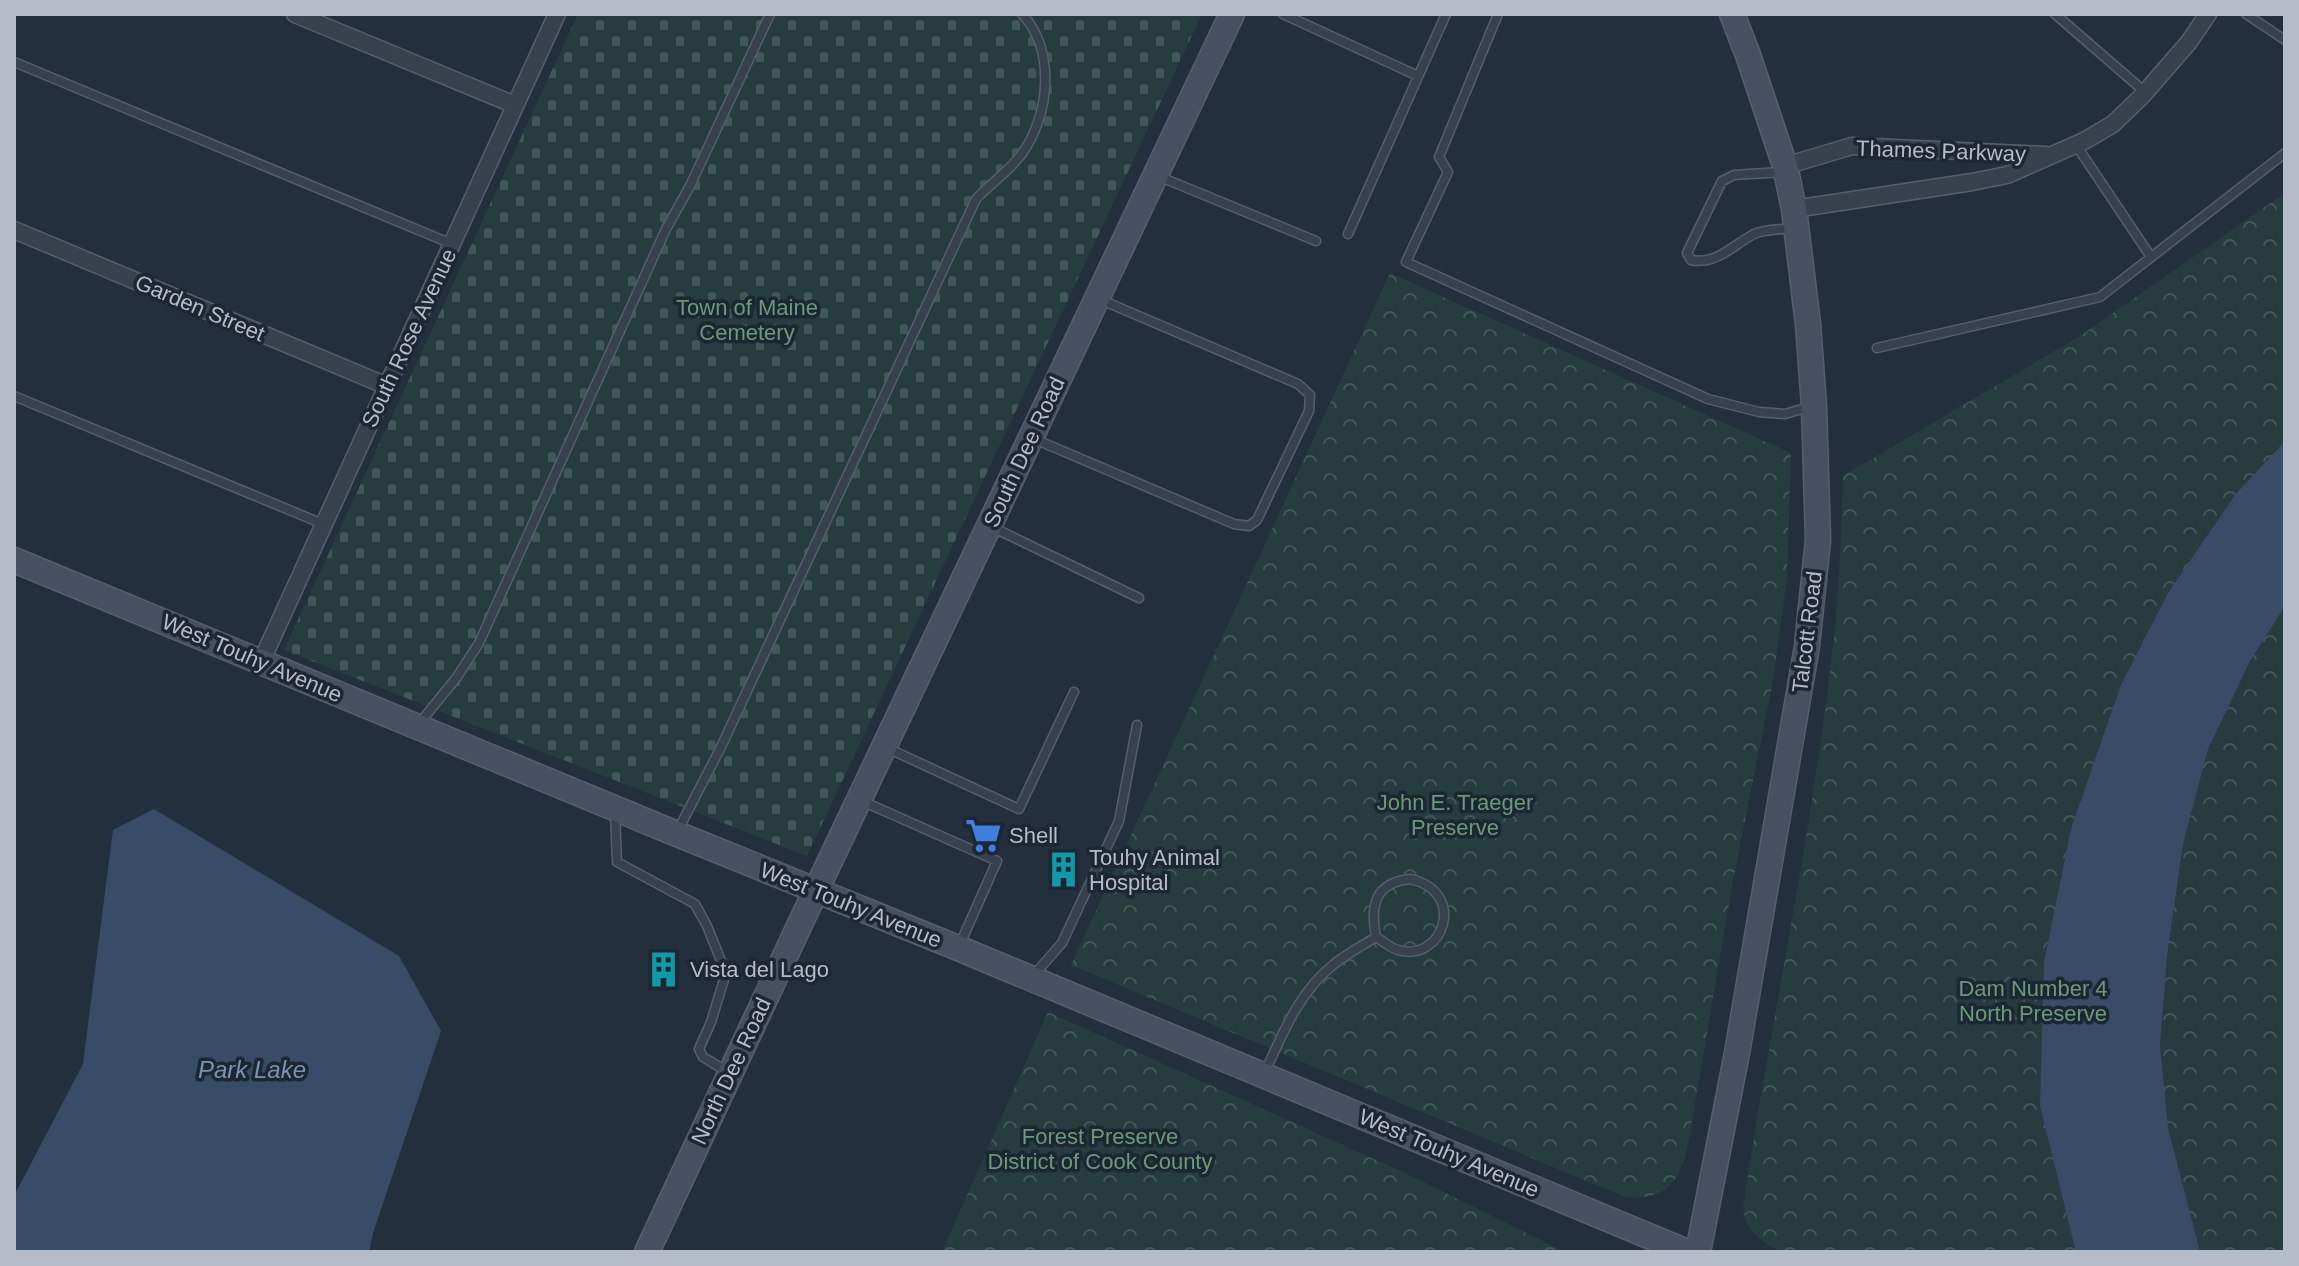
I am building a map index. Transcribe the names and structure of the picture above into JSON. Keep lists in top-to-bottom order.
{
  "streets": {
    "main road": [
      "South Dee Road",
      "Talcott Road",
      "West Touhy Avenue",
      "North Dee Road"
    ],
    "street": ["Thames Parkway", "Garden Street", "South Rose Avenue"]
  },
  "crossings": [
    ["Thames Parkway", "Talcott Road"],
    ["Garden Street", "South Rose Avenue"],
    ["South Rose Avenue", "West Touhy Avenue"],
    ["South Dee Road", "West Touhy Avenue"],
    ["South Dee Road", "North Dee Road"],
    ["West Touhy Avenue", "North Dee Road"]
  ],
  "water": ["Park Lake"],
  "parks": [
    "Town of Maine Cemetery",
    "John E. Traeger Preserve",
    "Dam Number 4 North Preserve",
    "Forest Preserve District of Cook County"
  ],
  "places": {
    "supermarket": ["Shell"],
    "building": ["Touhy Animal Hospital", "Vista del Lago"]
  }
}
